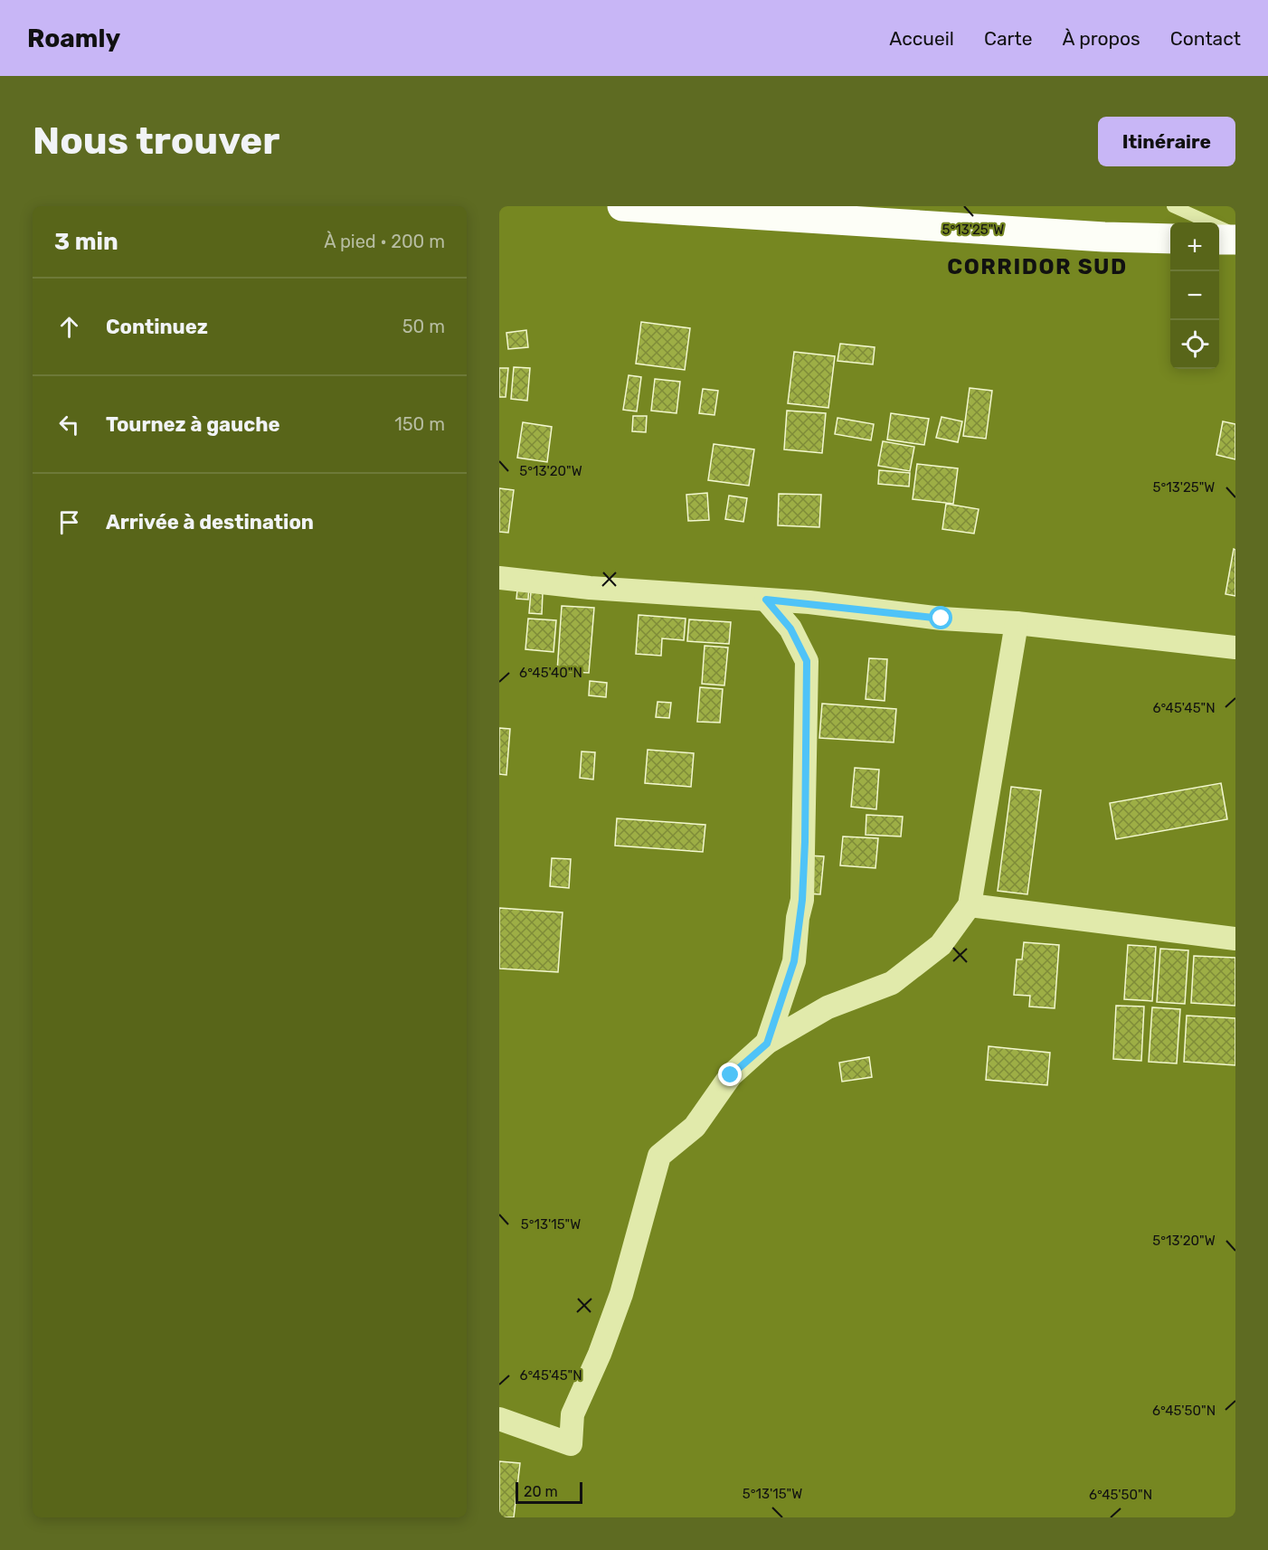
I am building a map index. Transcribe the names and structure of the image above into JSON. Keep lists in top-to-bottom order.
{
  "districts": ["CORRIDOR SUD"],
  "scale_bar": "20 m",
  "page": {
    "header": "Roamly",
    "nav": [
      "Accueil",
      "Carte",
      "À propos",
      "Contact"
    ],
    "buttons": "Itinéraire",
    "title": "Nous trouver",
    "heading": ["3 min", "À pied · 200 m"],
    "map_buttons": ["+", "−"],
    "list": [
      ["Continuez", "50 m"],
      ["Tournez à gauche", "150 m"],
      "Arrivée à destination"
    ],
    "scale": "20 m"
  },
  "coordinates": [
    "5°13'25\"W",
    "5°13'20\"W",
    "6°45'40\"N",
    "6°45'45\"N",
    "5°13'15\"W",
    "6°45'50\"N"
  ]
}
